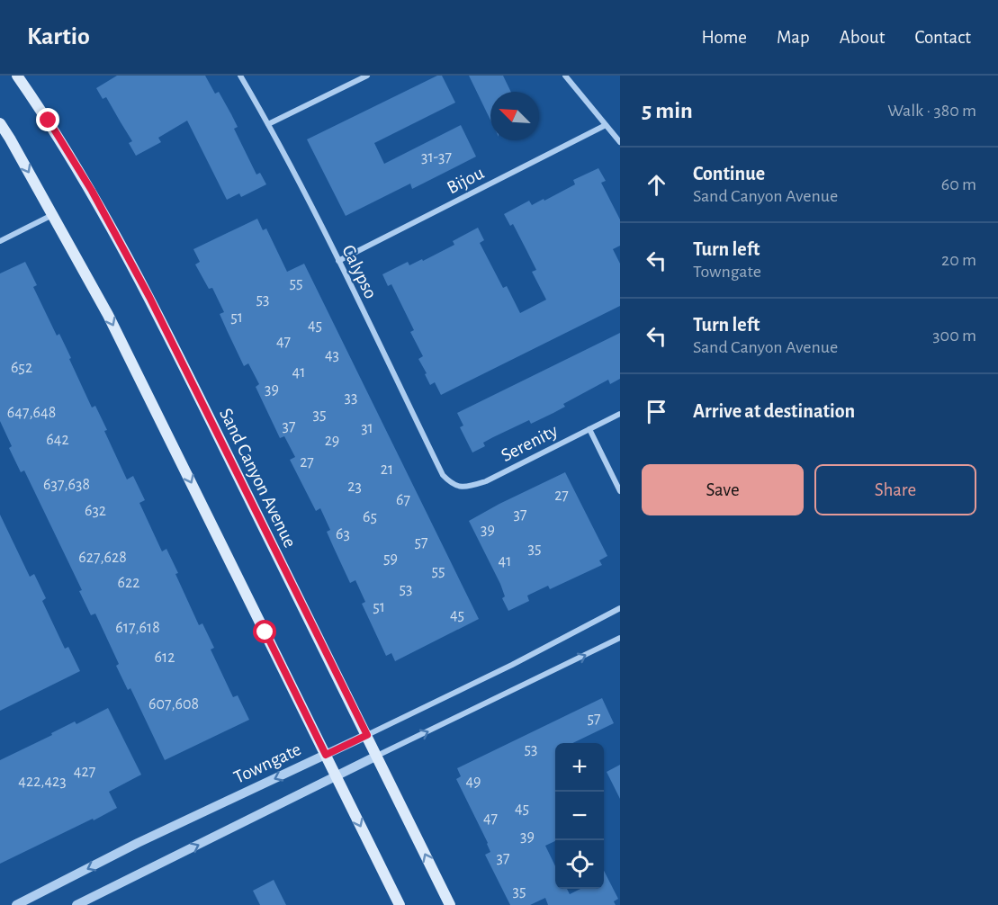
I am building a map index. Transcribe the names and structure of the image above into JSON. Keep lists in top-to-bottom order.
{
  "streets": {
    "main road": ["Sand Canyon Avenue"],
    "street": [
      "Bijou",
      "Calypso",
      "Serenity",
      "Towngate"
    ]
  },
  "crossings": [
    ["Bijou", "Calypso"],
    ["Calypso", "Serenity"],
    ["Sand Canyon Avenue", "Towngate"]
  ],
  "house_numbers": [
    "31-37",
    "55",
    "53",
    "51",
    "45",
    "47",
    "43",
    "652",
    "41",
    "39",
    "33",
    "647,648",
    "35",
    "37",
    "31",
    "642",
    "29",
    "27",
    "21",
    "637,638",
    "23",
    "27",
    "67",
    "632",
    "37",
    "65",
    "39",
    "63",
    "57",
    "35",
    "627,628",
    "59",
    "41",
    "55",
    "622",
    "53",
    "51",
    "45",
    "617,618",
    "612",
    "607,608",
    "57",
    "53",
    "427",
    "422,423",
    "49",
    "45",
    "47",
    "39",
    "37",
    "35"
  ],
  "north": "top left",
  "page": {
    "header": "Kartio",
    "nav": [
      "Home",
      "Map",
      "About",
      "Contact"
    ],
    "heading": ["5 min", "Walk · 380 m"],
    "list": [
      ["Continue", "Sand Canyon Avenue", "60 m"],
      ["Turn left", "Towngate", "20 m"],
      ["Turn left", "Sand Canyon Avenue", "300 m"],
      "Arrive at destination"
    ],
    "buttons": ["Save", "Share"],
    "map_buttons": ["+", "−"]
  }
}
